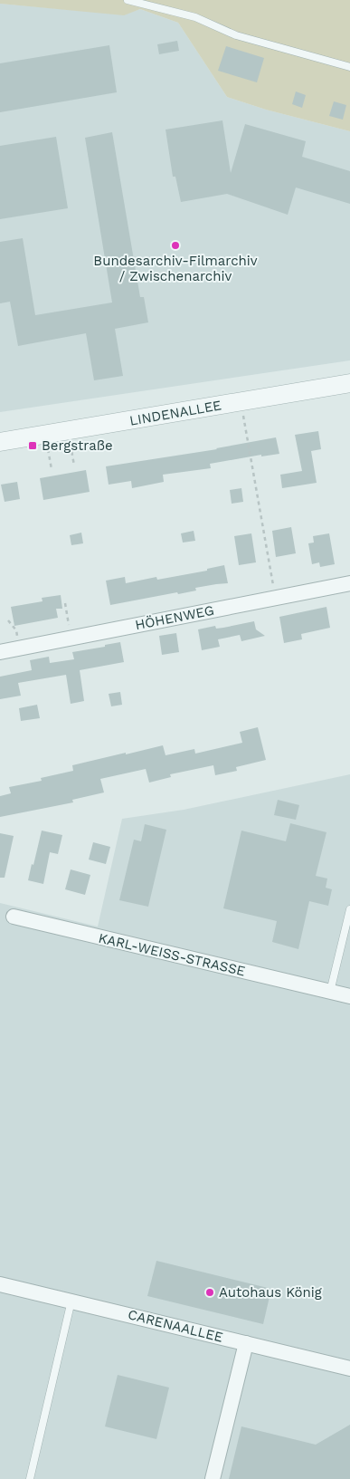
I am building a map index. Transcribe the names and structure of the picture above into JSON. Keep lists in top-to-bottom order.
{
  "streets": {
    "street": [
      "LINDENALLEE",
      "HÖHENWEG",
      "KARL-WEISS-STRASSE",
      "CARENAALLEE"
    ]
  },
  "places": {
    "other": ["Bundesarchiv-Filmarchiv / Zwischenarchiv", "Autohaus König"],
    "transit": ["Bergstraße"]
  }
}
